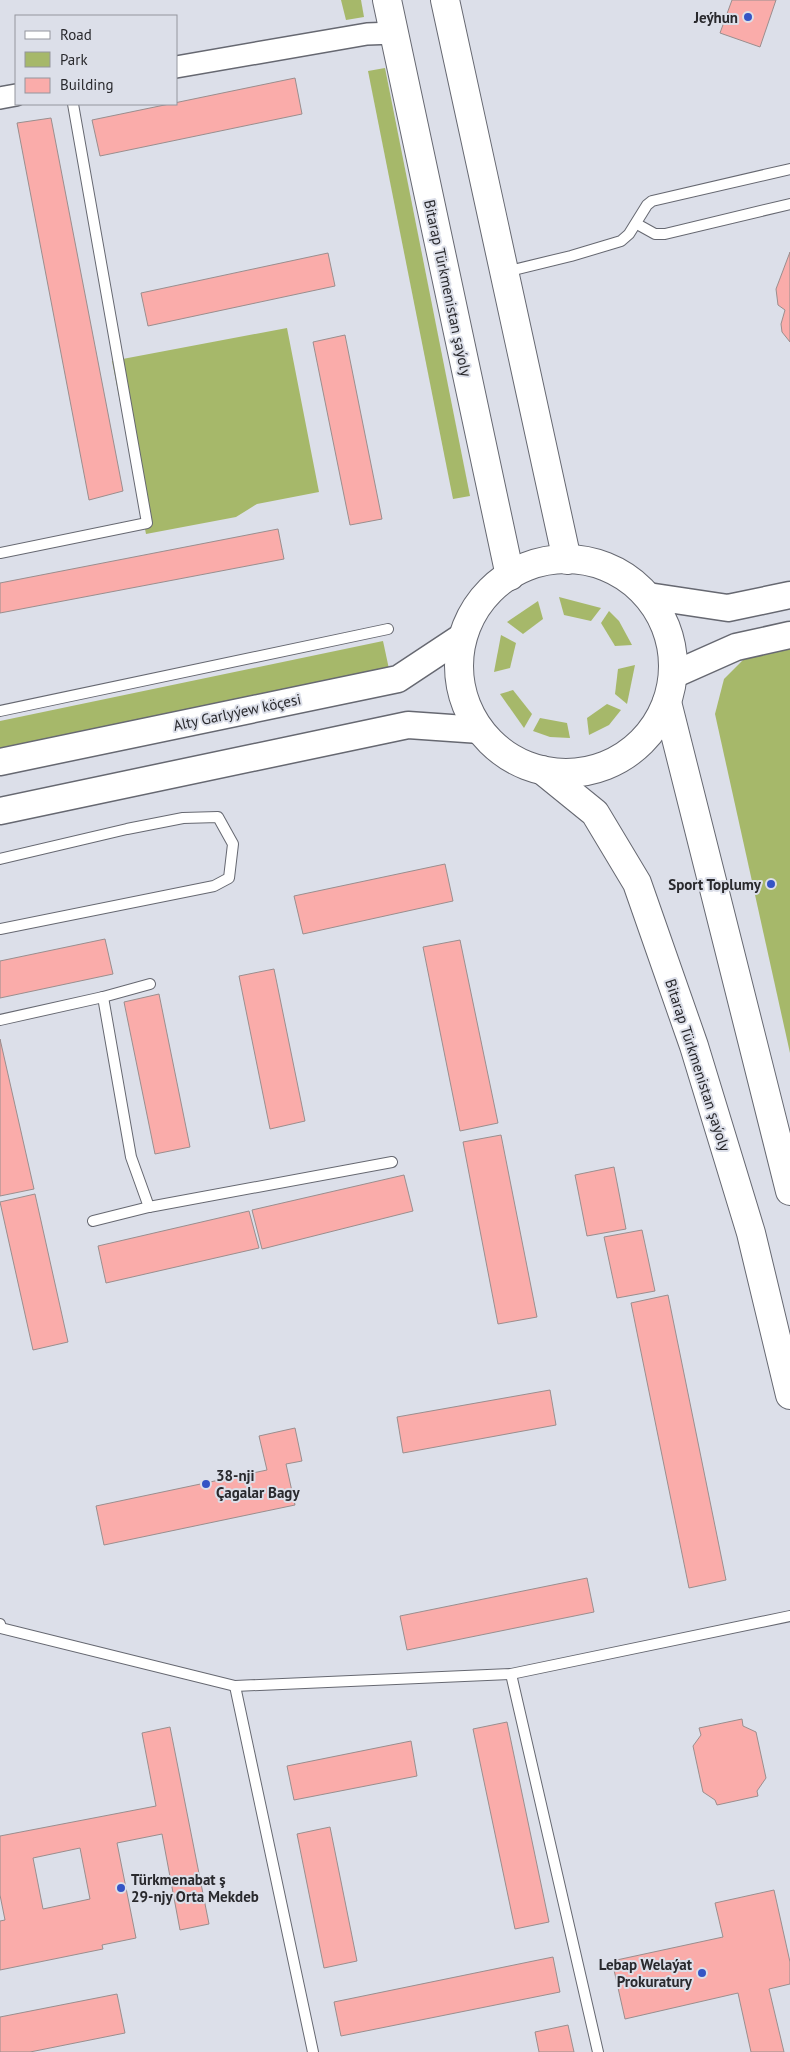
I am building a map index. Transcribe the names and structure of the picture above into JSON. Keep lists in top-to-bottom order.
{
  "streets": {
    "main road": ["Bitarap Türkmenistan şaýoly"],
    "street": ["Alty Garlyýew köçesi"]
  },
  "places": [
    "Jeýhun",
    "Sport Toplumy",
    "38-nji Çagalar Bagy",
    "Türkmenabat ş 29-njy Orta Mekdeb",
    "Lebap Welaýat Prokuratury"
  ],
  "legend": ["Road", "Park", "Building"]
}
